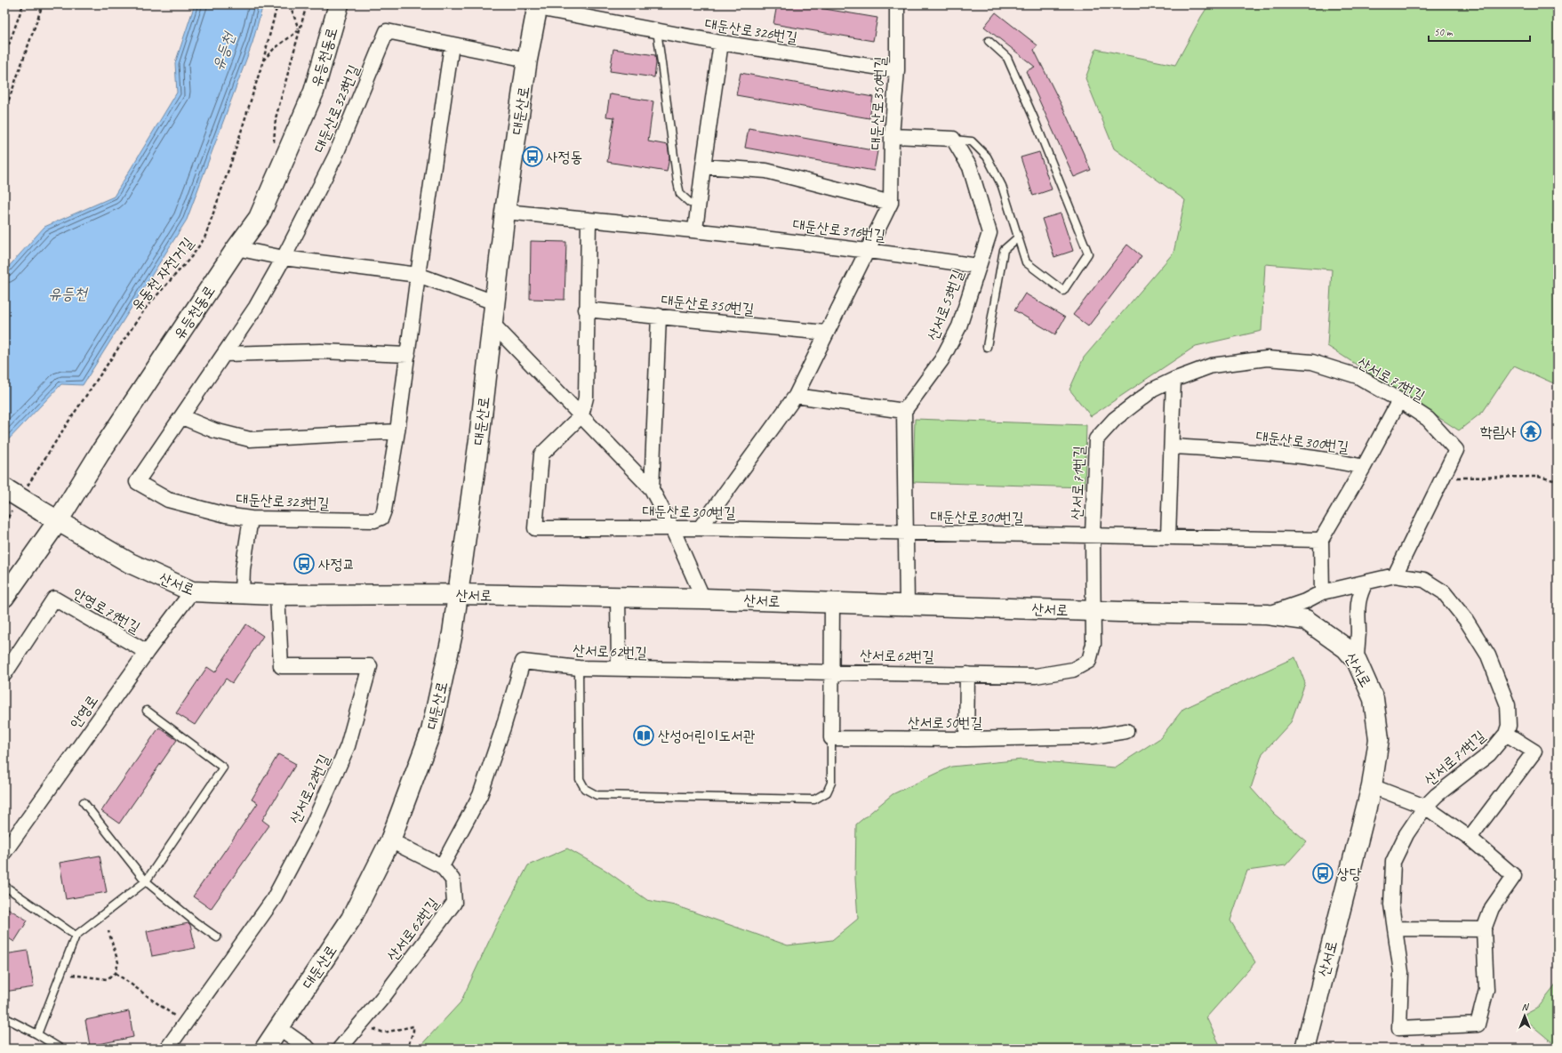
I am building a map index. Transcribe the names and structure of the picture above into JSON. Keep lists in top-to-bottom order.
{
  "streets": {
    "main road": ["유등천동로", "대둔산로", "산서로"],
    "street": [
      "대둔산로326번길",
      "대둔산로350번길",
      "대둔산로323번길",
      "대둔산로316번길",
      "산서로53번길",
      "산서로71번길",
      "대둔산로300번길",
      "안영로79번길",
      "산서로62번길",
      "안영로",
      "산서로50번길",
      "산서로22번길"
    ],
    "path": ["유동천 자전거길"]
  },
  "crossings": [
    ["대둔산로326번길", "대둔산로350번길"],
    ["대둔산로326번길", "대둔산로"],
    ["유등천동로", "산서로"],
    ["대둔산로350번길", "대둔산로316번길"],
    ["대둔산로350번길", "대둔산로300번길"],
    ["대둔산로323번길", "대둔산로"],
    ["대둔산로", "대둔산로316번길"],
    ["대둔산로", "산서로"],
    ["대둔산로316번길", "산서로53번길"],
    ["산서로71번길", "대둔산로300번길"],
    ["산서로71번길", "산서로"],
    ["산서로71번길", "산서로62번길"],
    ["산서로", "산서로62번길"],
    ["산서로", "안영로"],
    ["산서로", "산서로22번길"],
    ["안영로79번길", "안영로"]
  ],
  "water": ["유등천"],
  "places": {
    "bus stop": ["사정동", "사정교", "상당"],
    "temple": ["학림사"],
    "library": ["산성어린이도서관"]
  },
  "scale_bar": "50 m",
  "north": "top"
}
